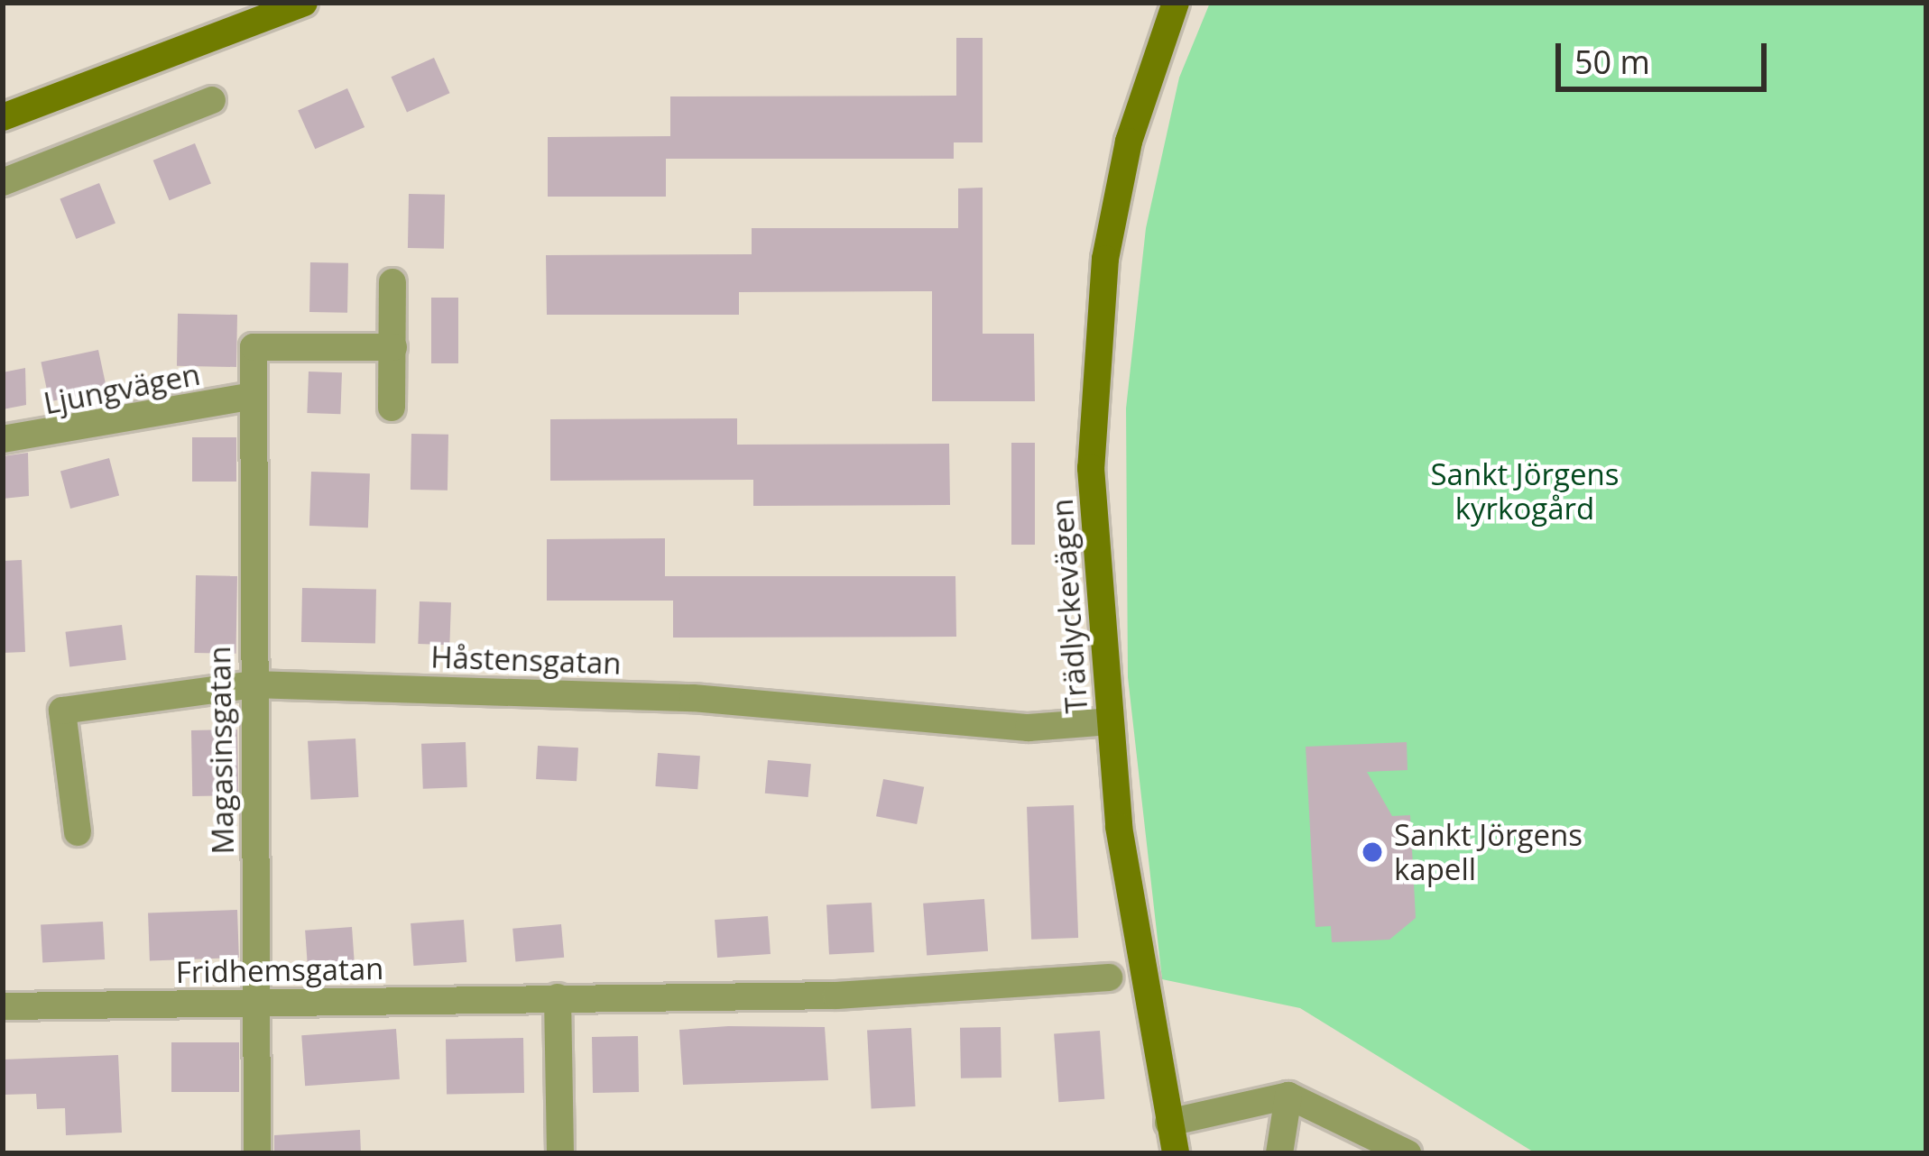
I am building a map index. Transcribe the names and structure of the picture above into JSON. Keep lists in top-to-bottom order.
{
  "streets": {
    "street": [
      "Ljungvägen",
      "Trädlyckevägen",
      "Håstensgatan",
      "Magasinsgatan",
      "Fridhemsgatan"
    ]
  },
  "crossings": [
    ["Ljungvägen", "Magasinsgatan"],
    ["Trädlyckevägen", "Håstensgatan"],
    ["Håstensgatan", "Magasinsgatan"],
    ["Magasinsgatan", "Fridhemsgatan"]
  ],
  "parks": ["Sankt Jörgens kyrkogård"],
  "places": ["Sankt Jörgens kapell"],
  "scale_bar": "50 m"
}
